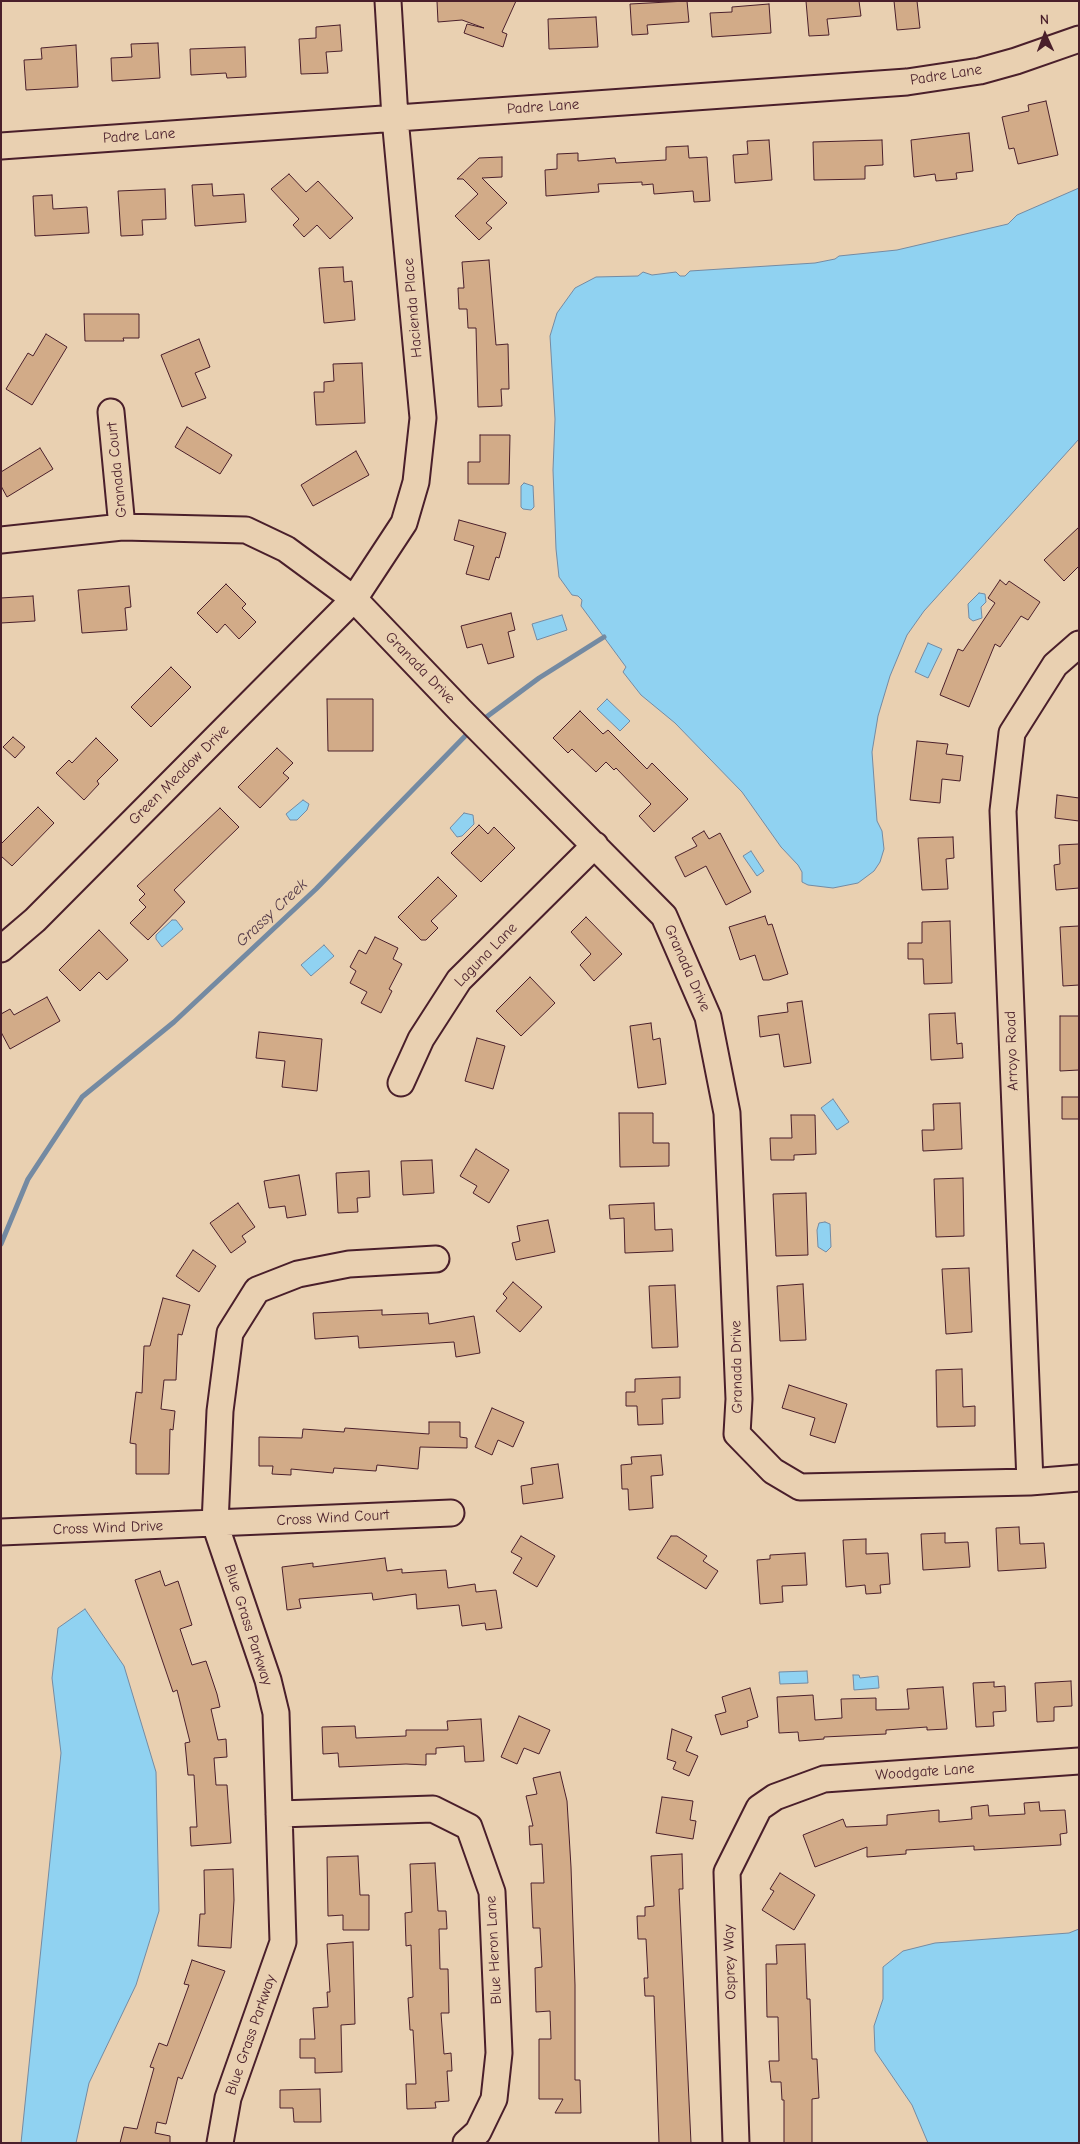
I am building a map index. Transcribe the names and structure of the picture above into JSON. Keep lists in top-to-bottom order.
{
  "streets": {
    "street": [
      "Padre Lane",
      "Hacienda Place",
      "Granada Court",
      "Granada Drive",
      "Green Meadow Drive",
      "Laguna Lane",
      "Arroyo Road",
      "Cross Wind Court",
      "Cross Wind Drive",
      "Blue Grass Parkway",
      "Woodgate Lane",
      "Blue Heron Lane",
      "Osprey Way"
    ]
  },
  "crossings": [
    ["Padre Lane", "Hacienda Place"],
    ["Hacienda Place", "Granada Drive"],
    ["Hacienda Place", "Green Meadow Drive"],
    ["Granada Court", "Granada Drive"],
    ["Granada Drive", "Green Meadow Drive"],
    ["Granada Drive", "Laguna Lane"],
    ["Granada Drive", "Arroyo Road"],
    ["Cross Wind Court", "Cross Wind Drive"],
    ["Cross Wind Court", "Blue Grass Parkway"],
    ["Cross Wind Drive", "Blue Grass Parkway"],
    ["Blue Grass Parkway", "Blue Heron Lane"],
    ["Woodgate Lane", "Osprey Way"]
  ],
  "water": ["Grassy Creek"],
  "north": "top"
}
